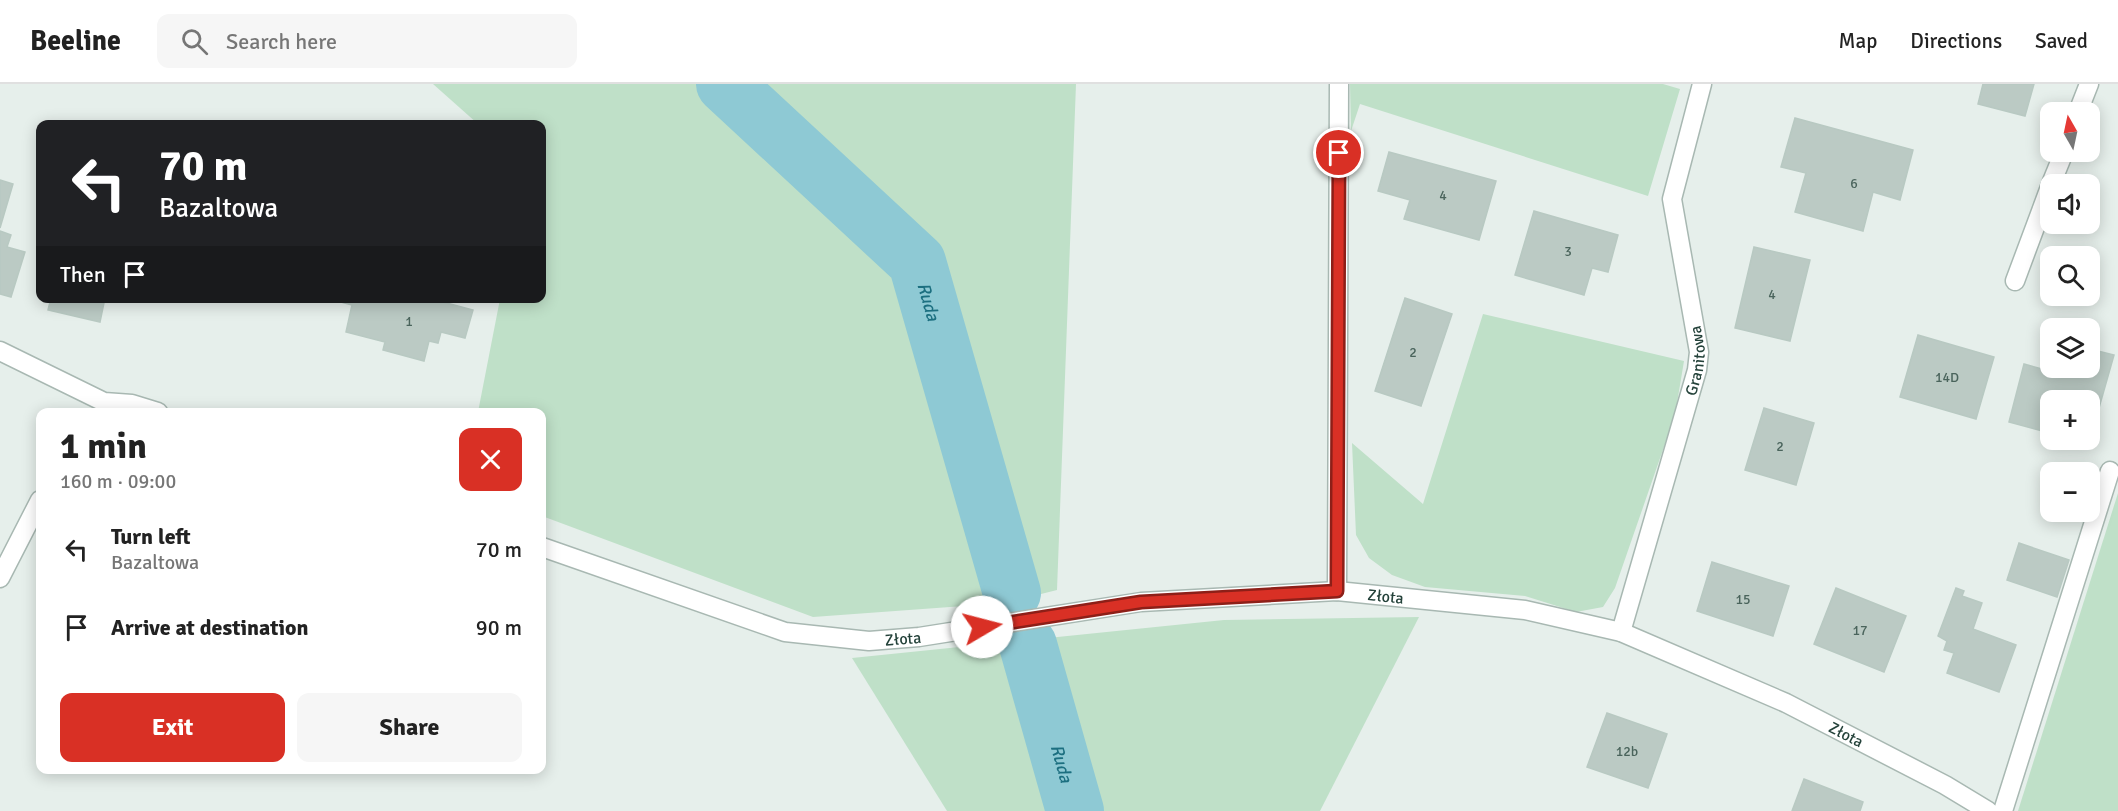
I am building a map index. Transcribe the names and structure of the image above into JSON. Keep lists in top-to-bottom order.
{
  "streets": {
    "street": ["Granitowa", "Złota"]
  },
  "crossings": [
    ["Granitowa", "Złota"]
  ],
  "water": ["Ruda"],
  "house_numbers": [
    "6",
    "4",
    "3",
    "4",
    "1",
    "2",
    "14D",
    "2",
    "15",
    "17",
    "12b"
  ],
  "north": "top",
  "page": {
    "header": "Beeline",
    "search": "Search here",
    "nav": ["Map", "Directions", "Saved"],
    "map_buttons": ["+", "−"],
    "turn": ["70 m", "Bazaltowa"],
    "then": "Then",
    "heading": ["1 min", "160 m · 09:00"],
    "list": [
      {
        "name": "Turn left",
        "note": "Bazaltowa",
        "value": "70 m"
      },
      {
        "name": "Arrive at destination",
        "value": "90 m"
      }
    ],
    "buttons": ["Exit", "Share"]
  }
}
